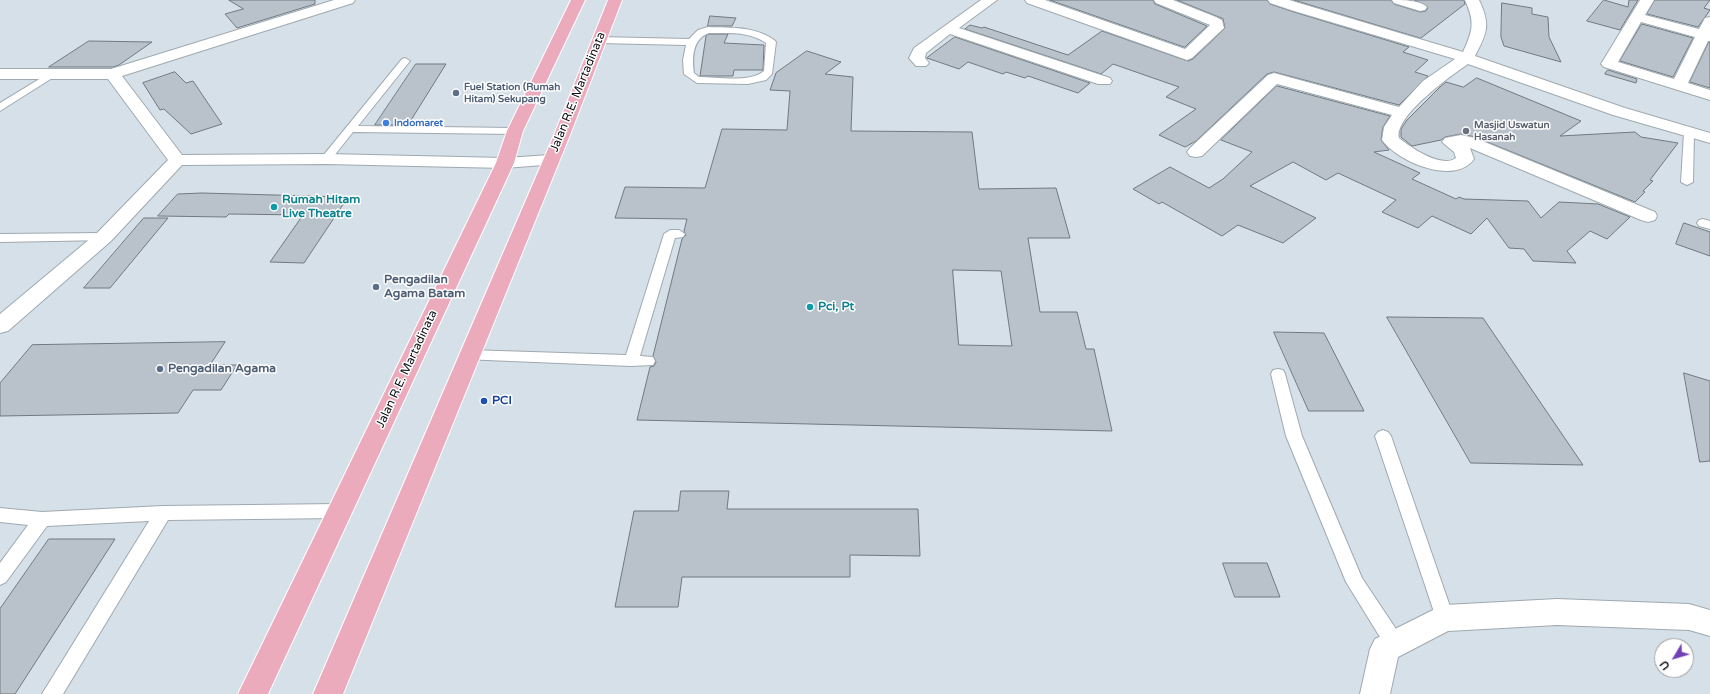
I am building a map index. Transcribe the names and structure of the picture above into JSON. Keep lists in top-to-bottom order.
{
  "streets": {
    "highway": ["Jalan R.E. Martadinata"]
  },
  "places": [
    "Fuel Station (Rumah Hitam) Sekupang",
    "Indomaret",
    "Masjid Uswatun Hasanah",
    "Rumah Hitam Live Theatre",
    "Pengadilan Agama Batam",
    "Pci, Pt",
    "Pengadilan Agama",
    "PCI"
  ],
  "north": "bottom left"
}
